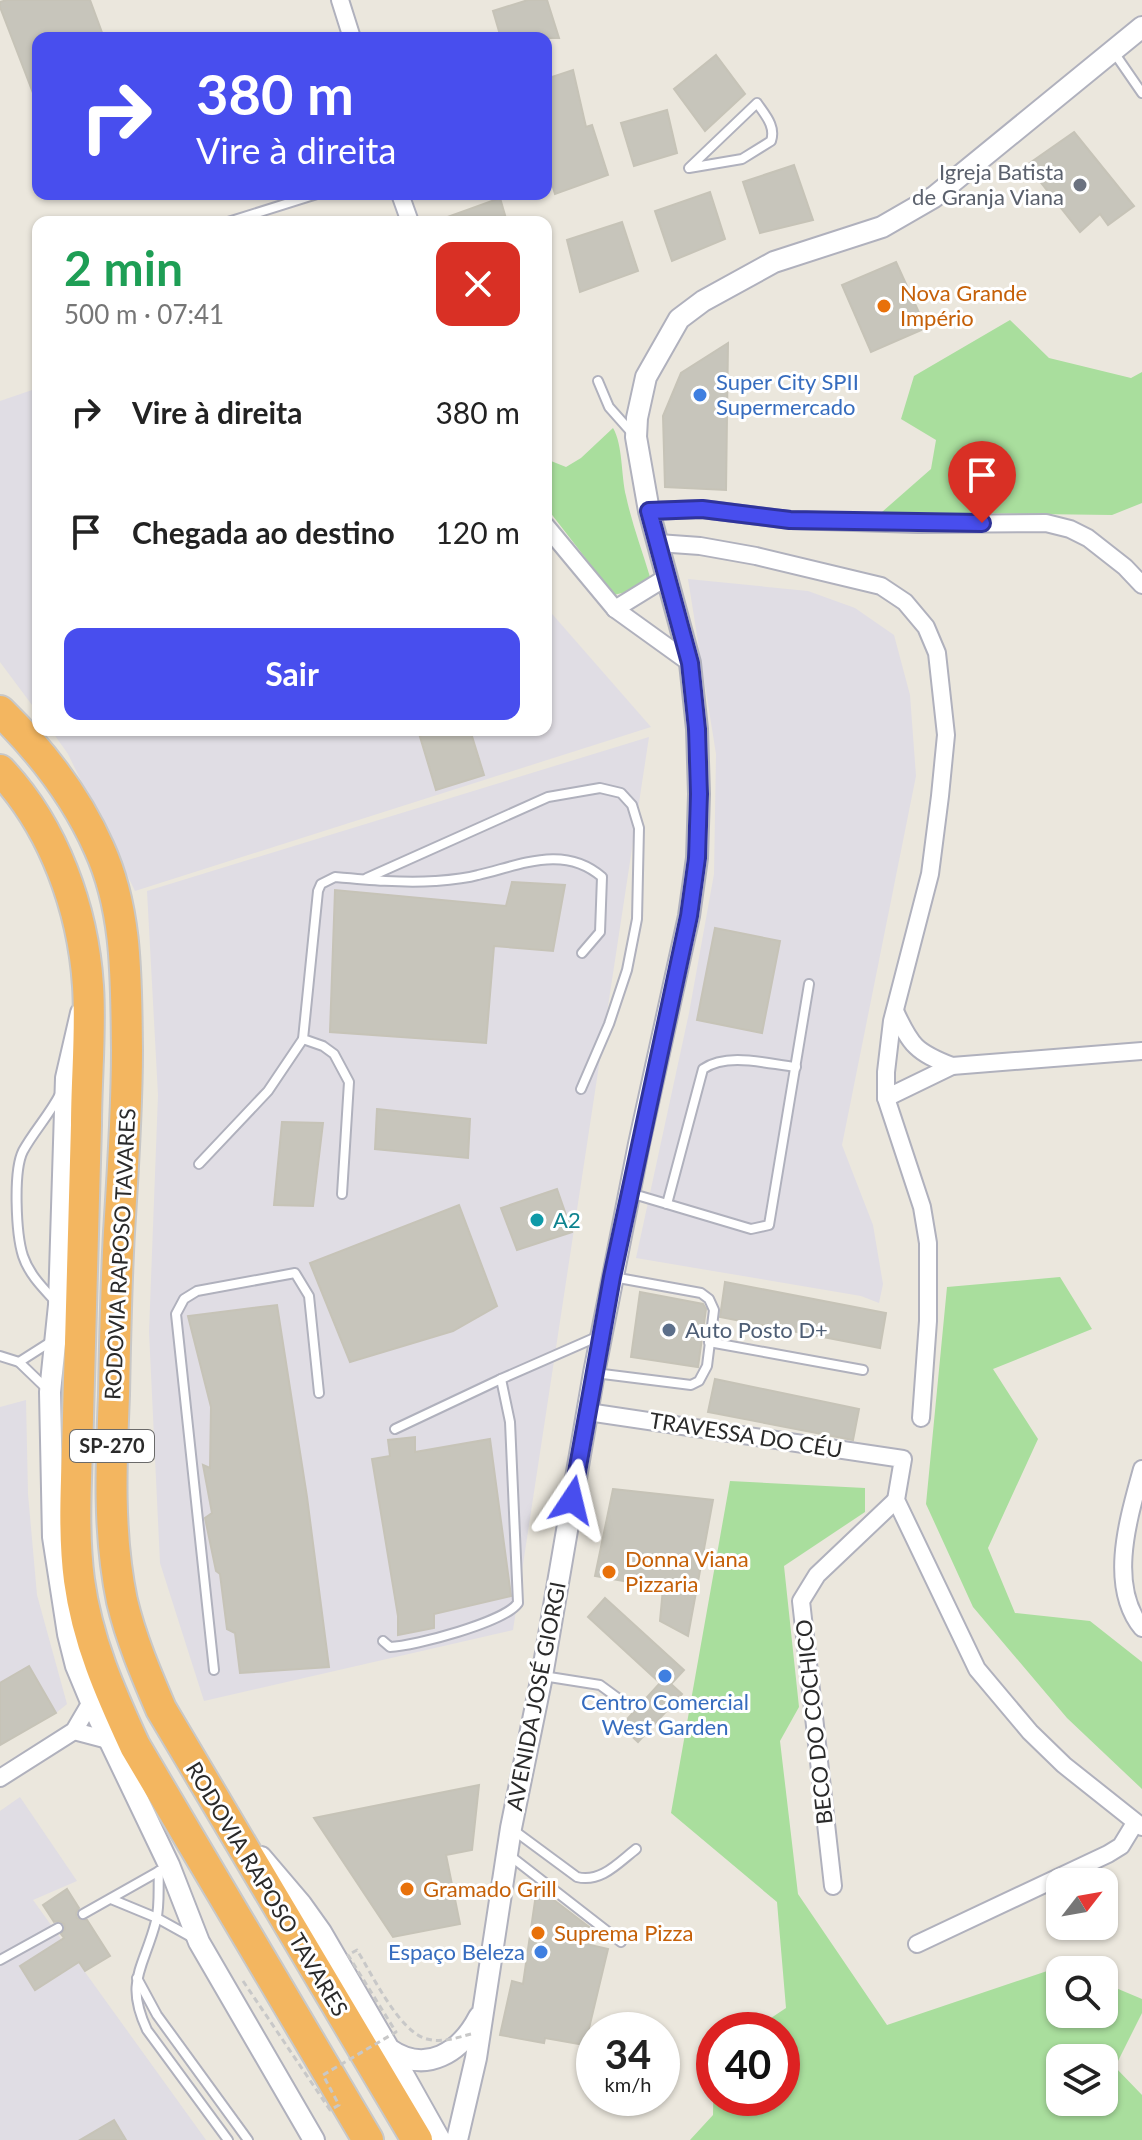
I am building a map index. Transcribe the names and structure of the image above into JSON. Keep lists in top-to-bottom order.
{
  "streets": {
    "highway": ["RODOVIA RAPOSO TAVARES", "SP-270"],
    "street": ["TRAVESSA DO CÉU", "AVENIDA JOSÉ GIORGI", "BECO DO COCHICO"]
  },
  "crossings": [
    ["TRAVESSA DO CÉU", "AVENIDA JOSÉ GIORGI"],
    ["TRAVESSA DO CÉU", "BECO DO COCHICO"]
  ],
  "places": [
    "Igreja Batista de Granja Viana",
    "Nova Grande Império",
    "Super City SPII Supermercado",
    "A2",
    "Auto Posto D+",
    "Donna Viana Pizzaria",
    "Centro Comercial West Garden",
    "Gramado Grill",
    "Suprema Pizza",
    "Espaço Beleza"
  ],
  "north": "top right",
  "page": {
    "turn": ["380 m", "Vire à direita"],
    "heading": ["2 min", "500 m · 07:41"],
    "list": [
      {
        "name": "Vire à direita",
        "value": "380 m"
      },
      {
        "name": "Chegada ao destino",
        "value": "120 m"
      }
    ],
    "buttons": "Sair",
    "speed": "34 km/h",
    "limit": "40"
  }
}
